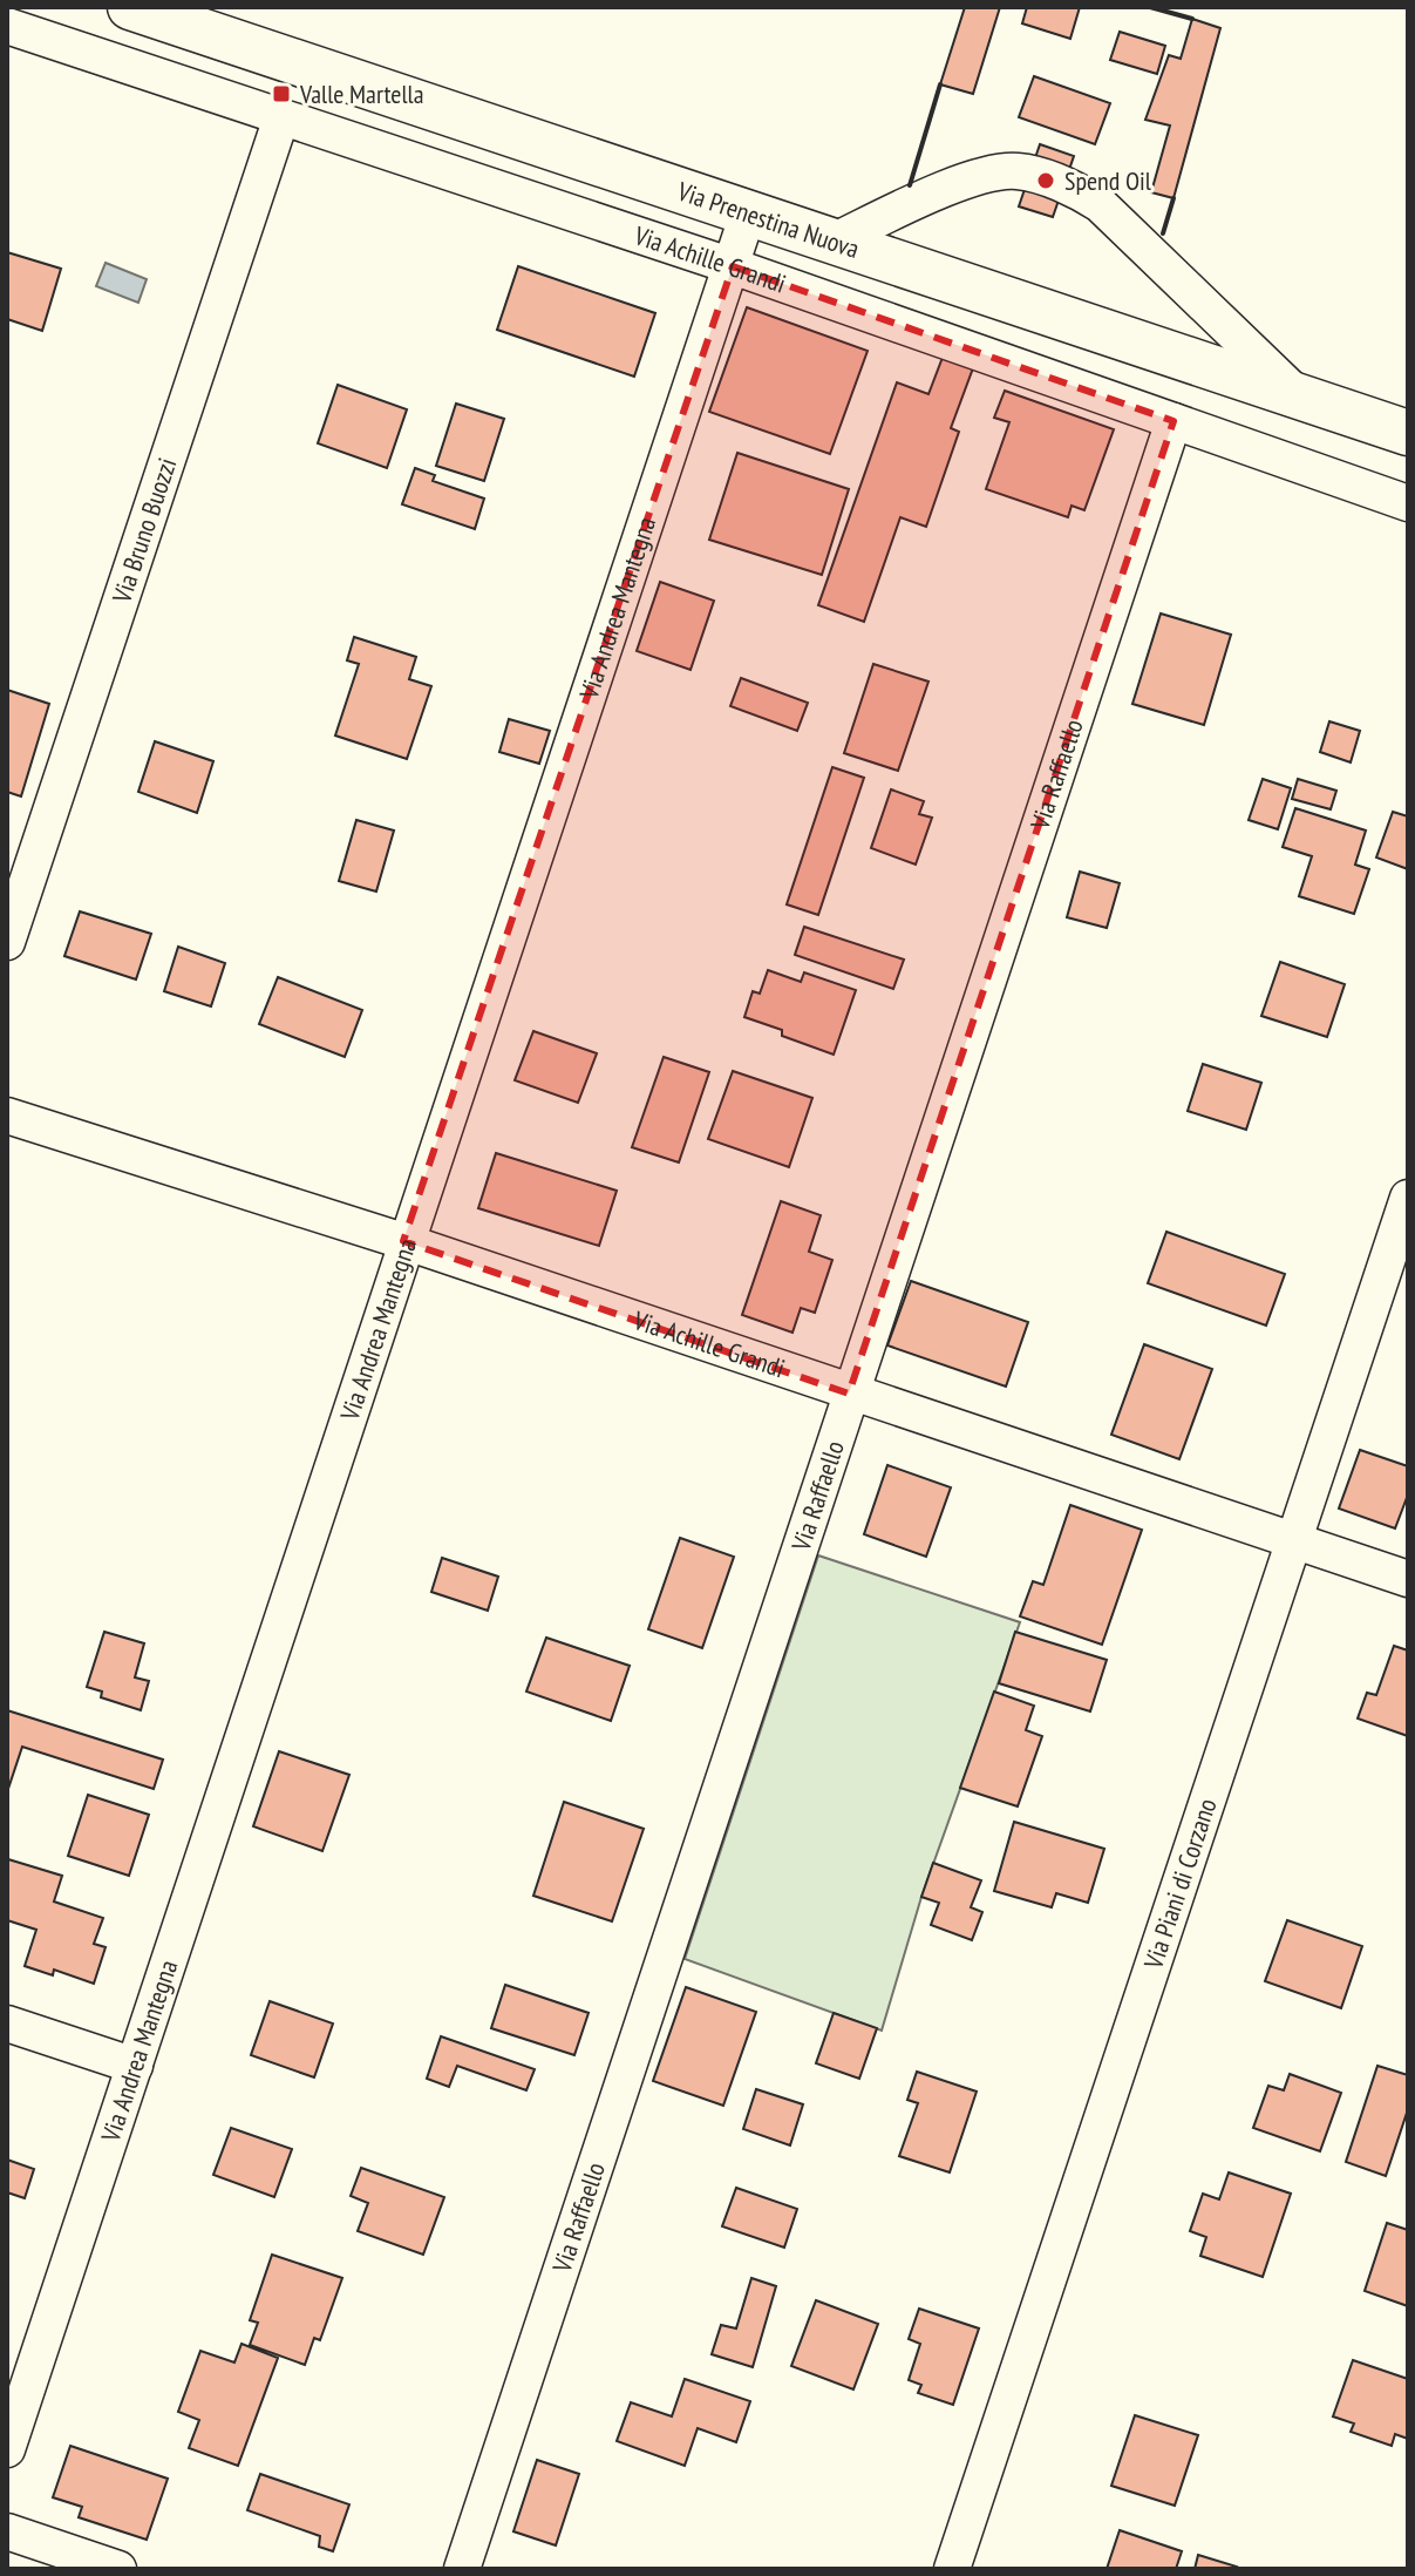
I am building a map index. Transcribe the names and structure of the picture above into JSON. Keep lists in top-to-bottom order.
{
  "streets": {
    "main road": ["Via Prenestina Nuova"],
    "street": [
      "Via Achille Grandi",
      "Via Bruno Buozzi",
      "Via Andrea Mantegna",
      "Via Raffaello",
      "Via Piani di Corzano"
    ]
  },
  "crossings": [
    ["Via Prenestina Nuova", "Via Andrea Mantegna"],
    ["Via Achille Grandi", "Via Bruno Buozzi"],
    ["Via Achille Grandi", "Via Andrea Mantegna"],
    ["Via Achille Grandi", "Via Raffaello"],
    ["Via Achille Grandi", "Via Piani di Corzano"]
  ],
  "places": {
    "transit": ["Valle Martella"],
    "other": ["Spend Oil"]
  }
}
